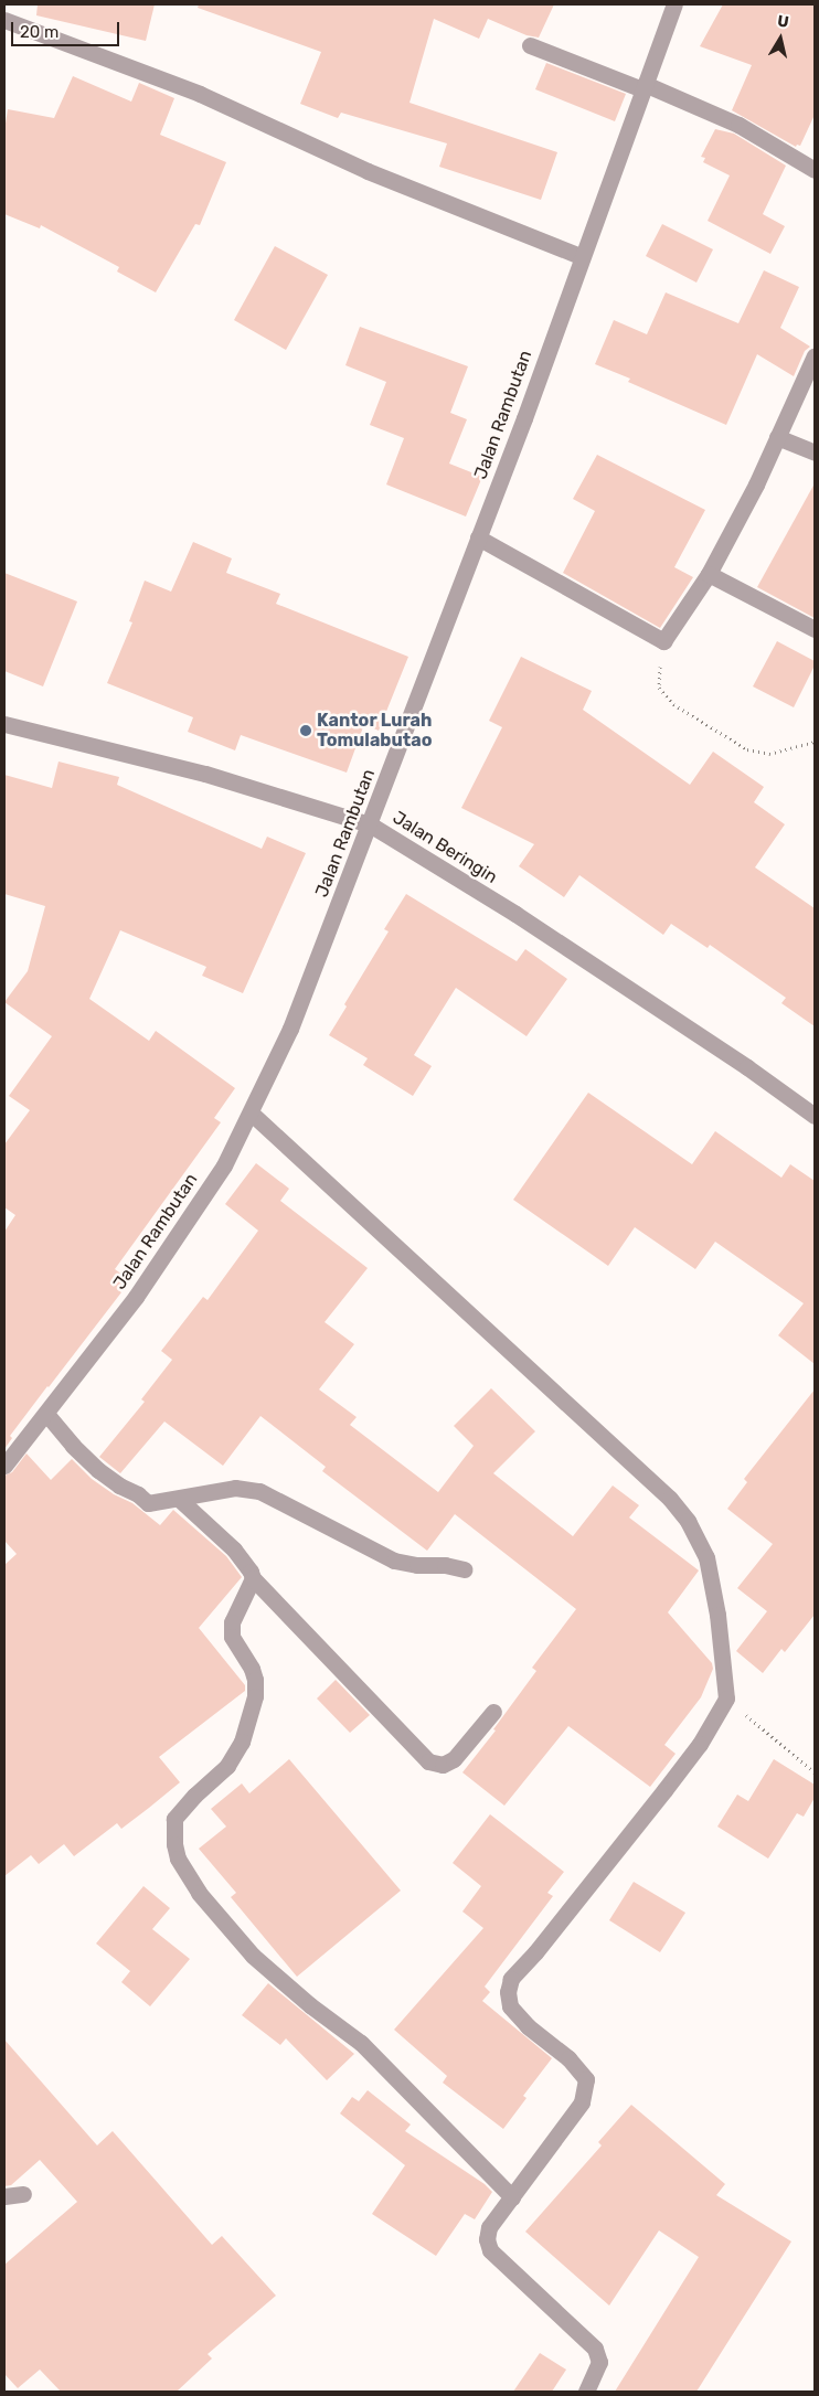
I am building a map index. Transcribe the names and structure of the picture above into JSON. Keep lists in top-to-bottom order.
{
  "streets": {
    "street": ["Jalan Rambutan", "Jalan Beringin"]
  },
  "crossings": [
    ["Jalan Rambutan", "Jalan Beringin"]
  ],
  "places": ["Kantor Lurah Tomulabutao"],
  "scale_bar": "20 m",
  "north": "top"
}
